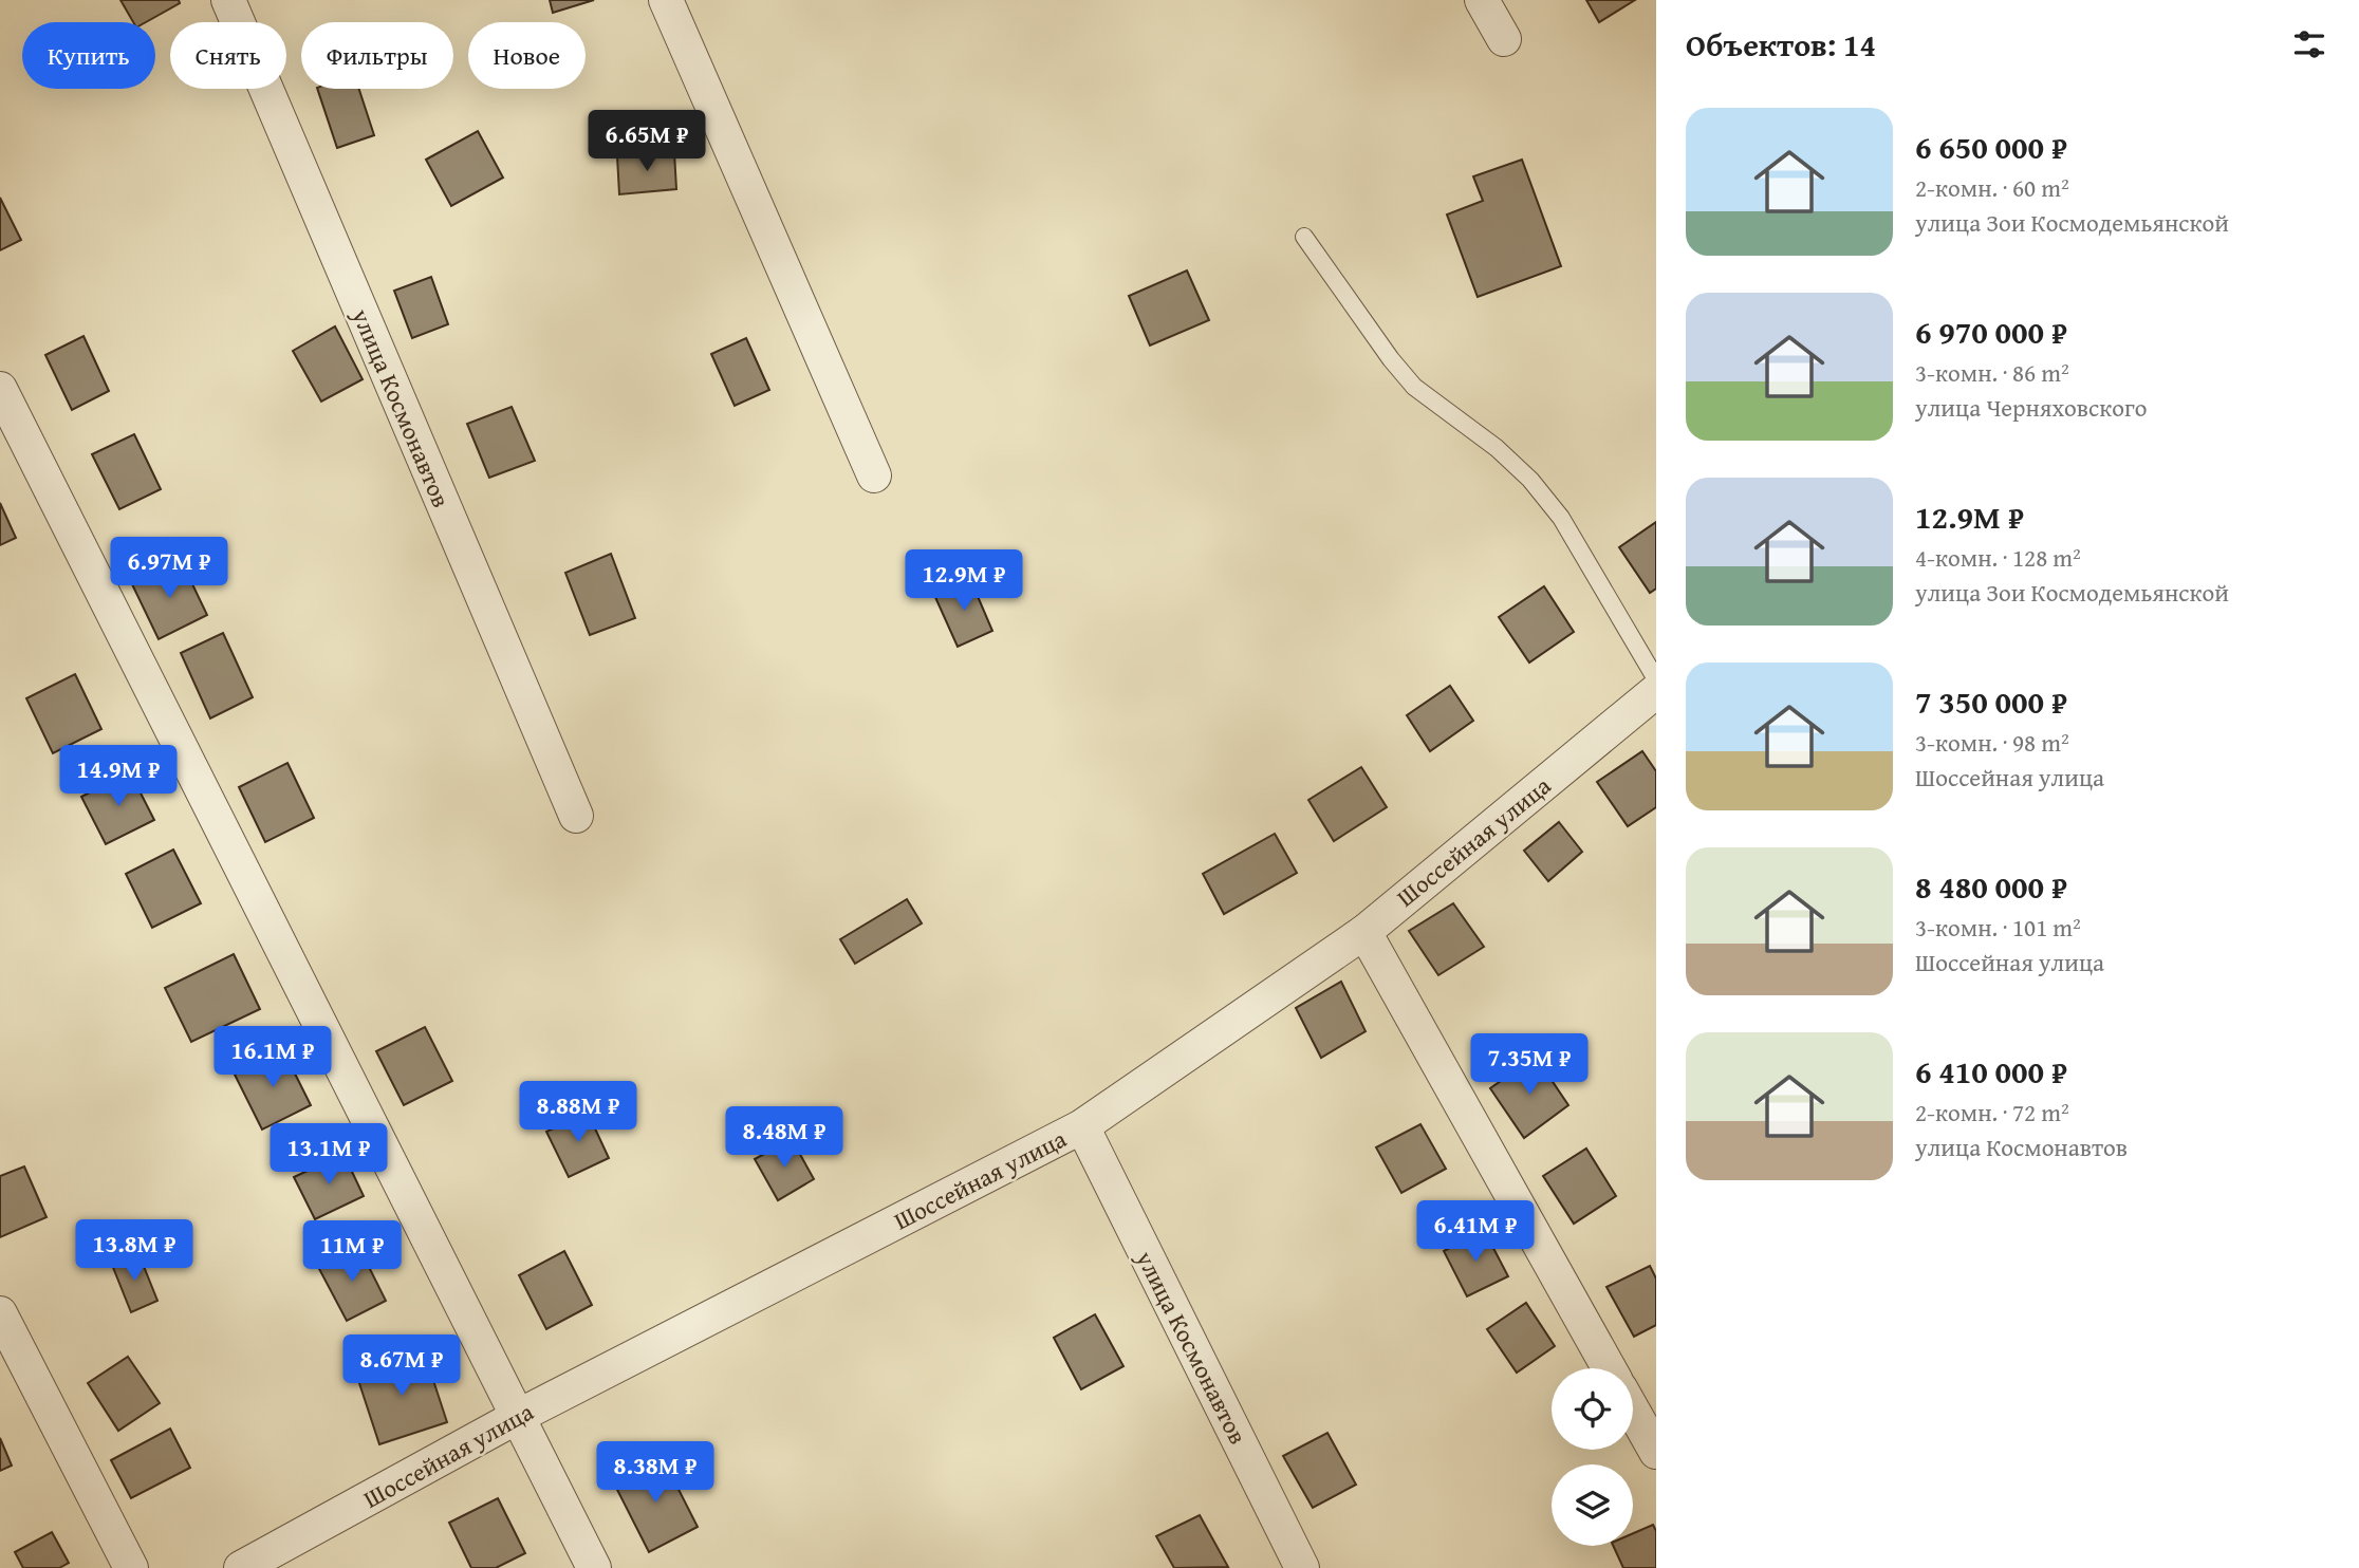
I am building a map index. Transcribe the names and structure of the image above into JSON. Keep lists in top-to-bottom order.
{
  "streets": {
    "street": ["улица Космонавтов", "Шоссейная улица"]
  },
  "crossings": [
    ["улица Космонавтов", "Шоссейная улица"]
  ],
  "page": {
    "heading": "Объектов: 14",
    "chip": [
      "Купить",
      "Снять",
      "Фильтры",
      "Новое"
    ],
    "list": [
      {
        "name": "6 650 000 ₽",
        "note": "2-комн. · 60 m² · улица Зои Космодемьянской"
      },
      {
        "name": "6 970 000 ₽",
        "note": "3-комн. · 86 m² · улица Черняховского"
      },
      {
        "name": "12.9M ₽",
        "note": "4-комн. · 128 m² · улица Зои Космодемьянской"
      },
      {
        "name": "7 350 000 ₽",
        "note": "3-комн. · 98 m² · Шоссейная улица"
      },
      {
        "name": "8 480 000 ₽",
        "note": "3-комн. · 101 m² · Шоссейная улица"
      },
      {
        "name": "6 410 000 ₽",
        "note": "2-комн. · 72 m² · улица Космонавтов"
      }
    ],
    "price": [
      "6.65M ₽",
      "6.97M ₽",
      "12.9M ₽",
      "14.9M ₽",
      "16.1M ₽",
      "7.35M ₽",
      "8.88M ₽",
      "8.48M ₽",
      "13.1M ₽",
      "6.41M ₽",
      "13.8M ₽",
      "11M ₽",
      "8.67M ₽",
      "8.38M ₽"
    ]
  }
}
